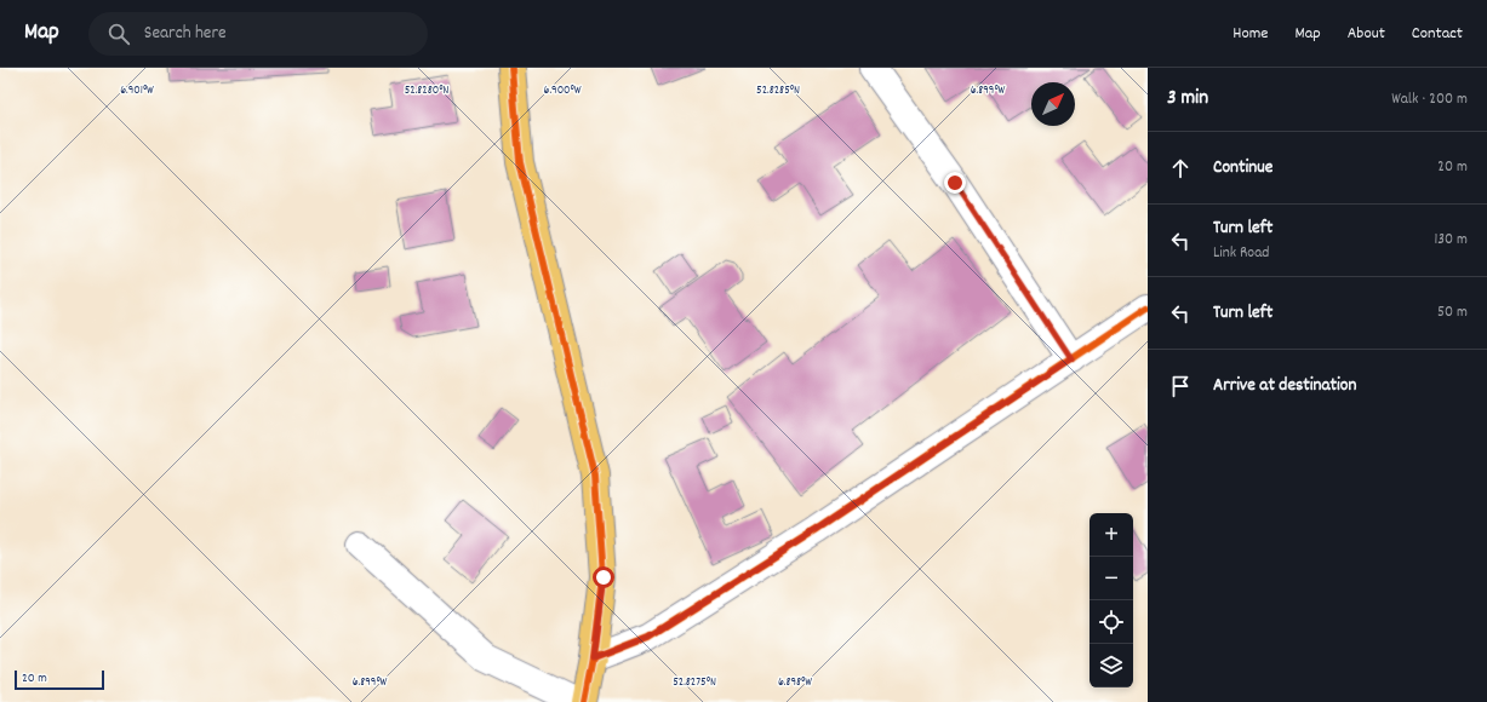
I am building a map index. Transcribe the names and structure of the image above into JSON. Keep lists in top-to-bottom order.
{
  "scale_bar": "20 m",
  "north": "top right",
  "page": {
    "header": "Map",
    "search": "Search here",
    "nav": [
      "Home",
      "Map",
      "About",
      "Contact"
    ],
    "heading": ["3 min", "Walk · 200 m"],
    "list": [
      ["Continue", "20 m"],
      ["Turn left", "Link Road", "130 m"],
      ["Turn left", "50 m"],
      "Arrive at destination"
    ],
    "map_buttons": ["+", "−"],
    "scale": "20 m"
  },
  "coordinates": [
    "6.901°W",
    "52.8280°N",
    "6.900°W",
    "52.8285°N",
    "6.899°W",
    "52.8275°N",
    "6.898°W"
  ]
}
